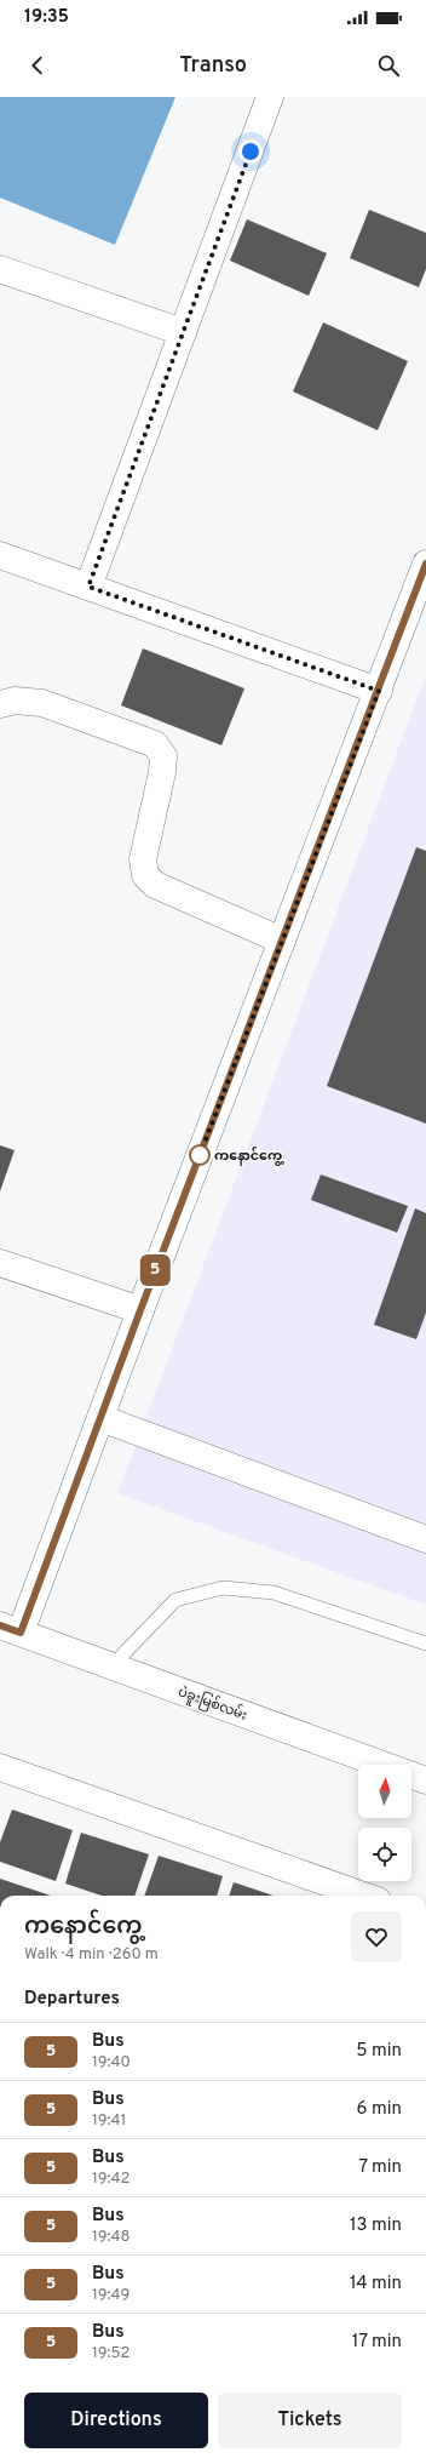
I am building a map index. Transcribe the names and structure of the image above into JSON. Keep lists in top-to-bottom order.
{
  "streets": {
    "street": ["ပဲခူးမြစ်လမ်း"]
  },
  "places": ["ကနောင်ကွေ့"],
  "lines": ["bus line 5"],
  "north": "top",
  "page": {
    "status": "19:35",
    "header": "Transo",
    "on_map": "5",
    "heading": [
      ["ကနောင်ကွေ့", "Walk · 4 min · 260 m"],
      "Departures"
    ],
    "list": [
      {
        "mark": "5",
        "name": "Bus",
        "note": "19:40",
        "value": "5 min"
      },
      {
        "mark": "5",
        "name": "Bus",
        "note": "19:41",
        "value": "6 min"
      },
      {
        "mark": "5",
        "name": "Bus",
        "note": "19:42",
        "value": "7 min"
      },
      {
        "mark": "5",
        "name": "Bus",
        "note": "19:48",
        "value": "13 min"
      },
      {
        "mark": "5",
        "name": "Bus",
        "note": "19:49",
        "value": "14 min"
      },
      {
        "mark": "5",
        "name": "Bus",
        "note": "19:52",
        "value": "17 min"
      }
    ],
    "buttons": ["Directions", "Tickets"]
  }
}
